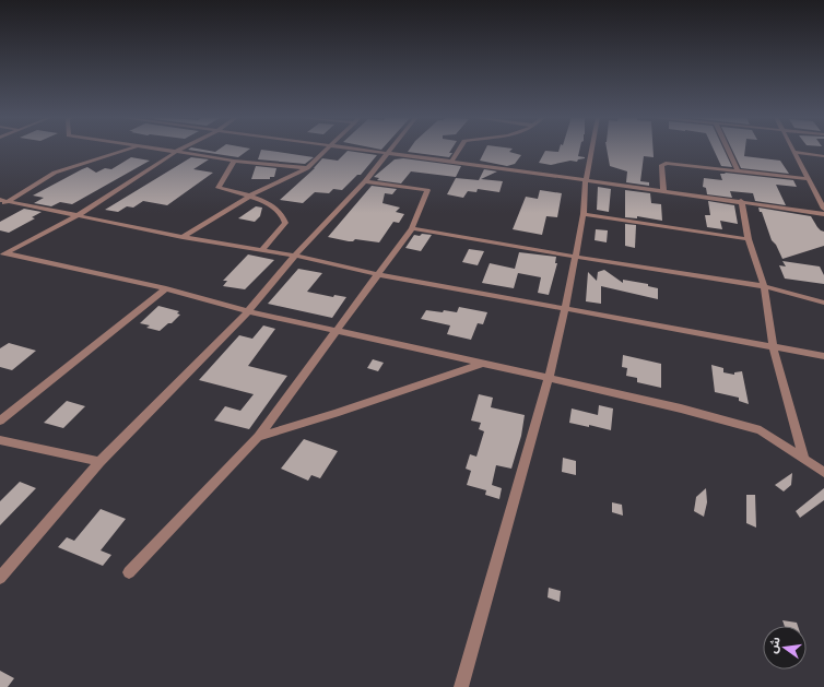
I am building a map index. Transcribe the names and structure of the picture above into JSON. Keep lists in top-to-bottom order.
{
  "north": "left"
}
